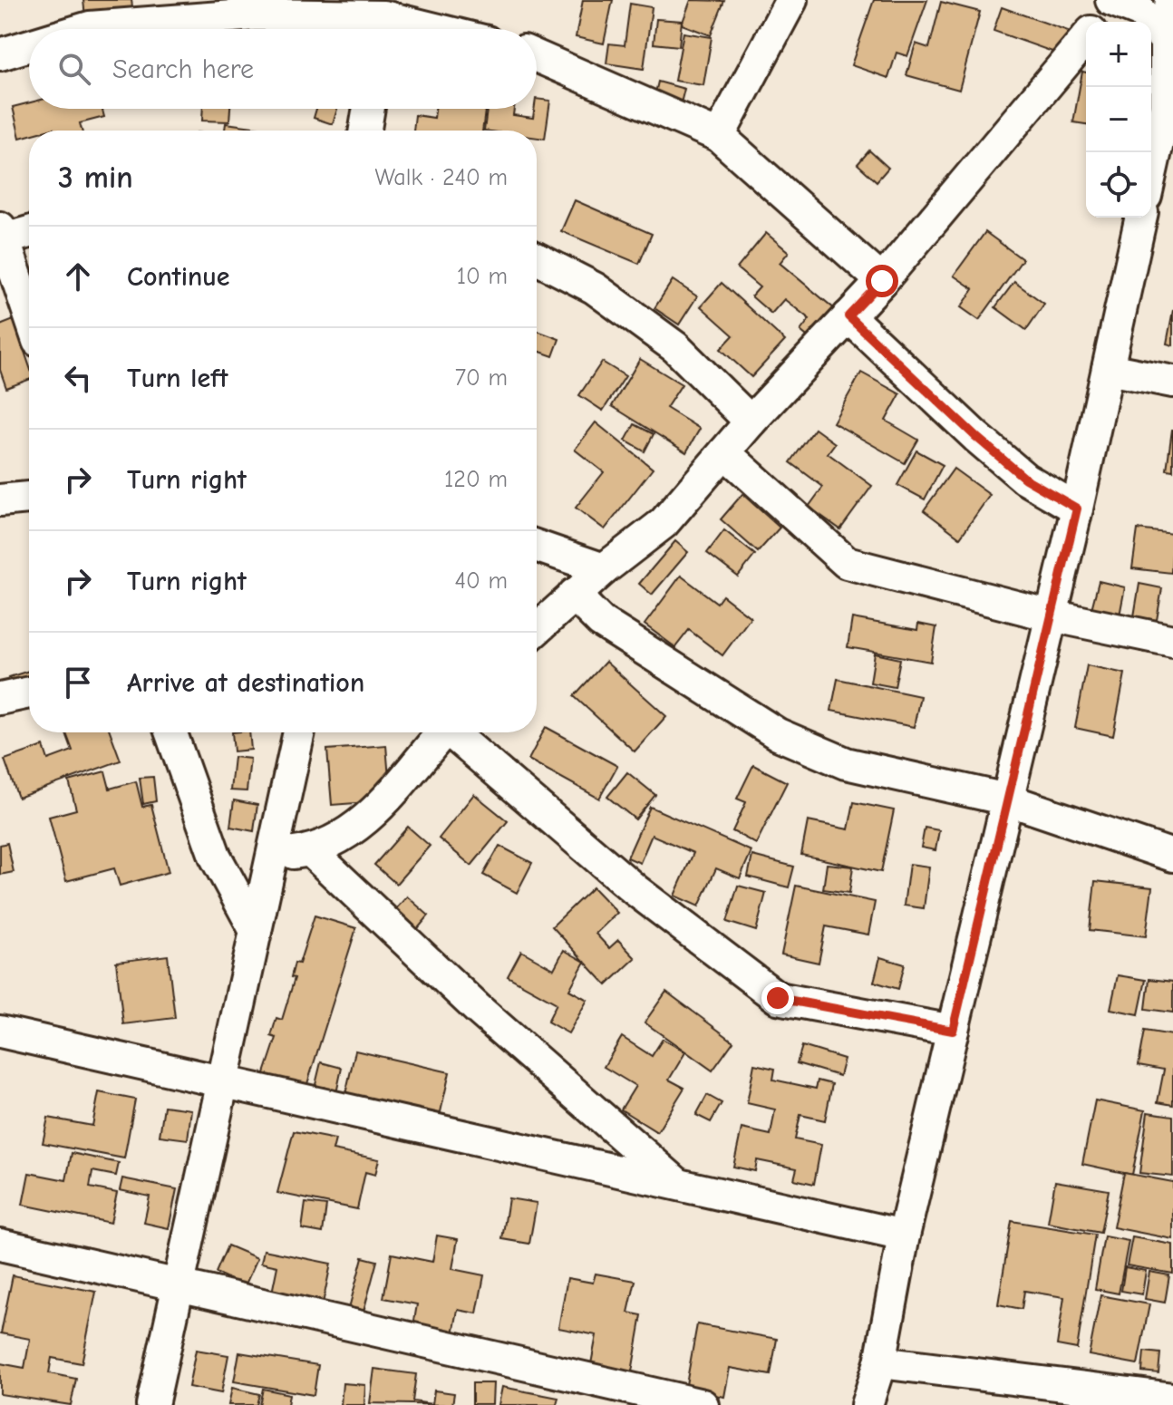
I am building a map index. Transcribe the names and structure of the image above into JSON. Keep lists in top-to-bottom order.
{
  "page": {
    "map_buttons": ["+", "−"],
    "search": "Search here",
    "heading": ["3 min", "Walk · 240 m"],
    "list": [
      ["Continue", "10 m"],
      ["Turn left", "70 m"],
      ["Turn right", "120 m"],
      ["Turn right", "40 m"],
      "Arrive at destination"
    ]
  }
}
